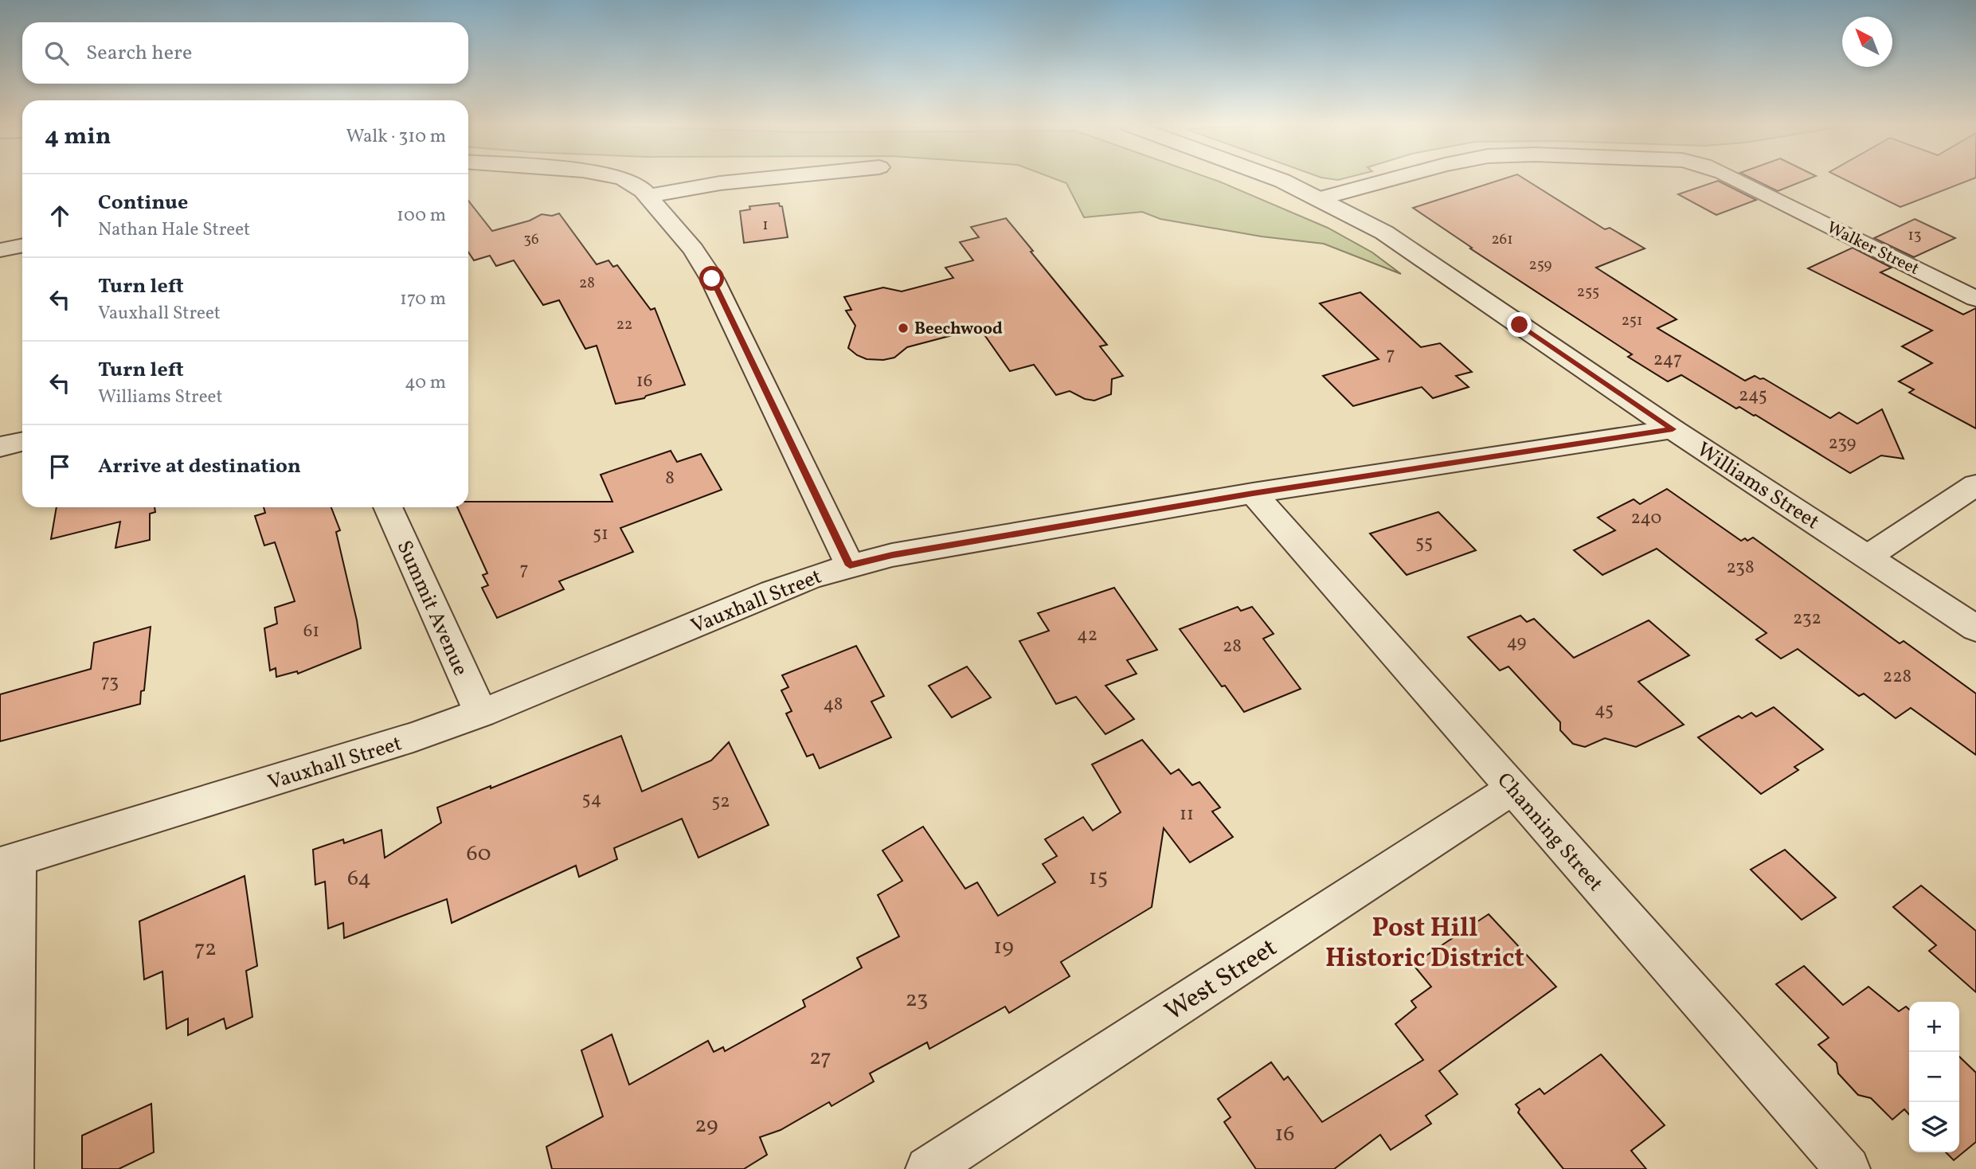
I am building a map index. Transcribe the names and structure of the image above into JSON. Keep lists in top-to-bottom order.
{
  "streets": {
    "street": [
      "Walker Street",
      "Williams Street",
      "Vauxhall Street",
      "Summit Avenue",
      "Channing Street",
      "West Street"
    ]
  },
  "crossings": [
    ["Walker Street", "Williams Street"],
    ["Williams Street", "Vauxhall Street"],
    ["Vauxhall Street", "Summit Avenue"],
    ["Vauxhall Street", "Channing Street"],
    ["Channing Street", "West Street"]
  ],
  "districts": ["Post Hill Historic District"],
  "places": ["Beechwood"],
  "house_numbers": [
    "1",
    "13",
    "36",
    "261",
    "259",
    "28",
    "255",
    "251",
    "22",
    "7",
    "247",
    "16",
    "245",
    "239",
    "8",
    "240",
    "51",
    "55",
    "238",
    "7",
    "232",
    "61",
    "42",
    "49",
    "28",
    "228",
    "73",
    "48",
    "45",
    "54",
    "52",
    "11",
    "60",
    "15",
    "64",
    "19",
    "72",
    "23",
    "27",
    "29",
    "16"
  ],
  "north": "top left",
  "page": {
    "search": "Search here",
    "heading": ["4 min", "Walk · 310 m"],
    "list": [
      ["Continue", "Nathan Hale Street", "100 m"],
      ["Turn left", "Vauxhall Street", "170 m"],
      ["Turn left", "Williams Street", "40 m"],
      "Arrive at destination"
    ],
    "map_buttons": ["+", "−"]
  }
}
